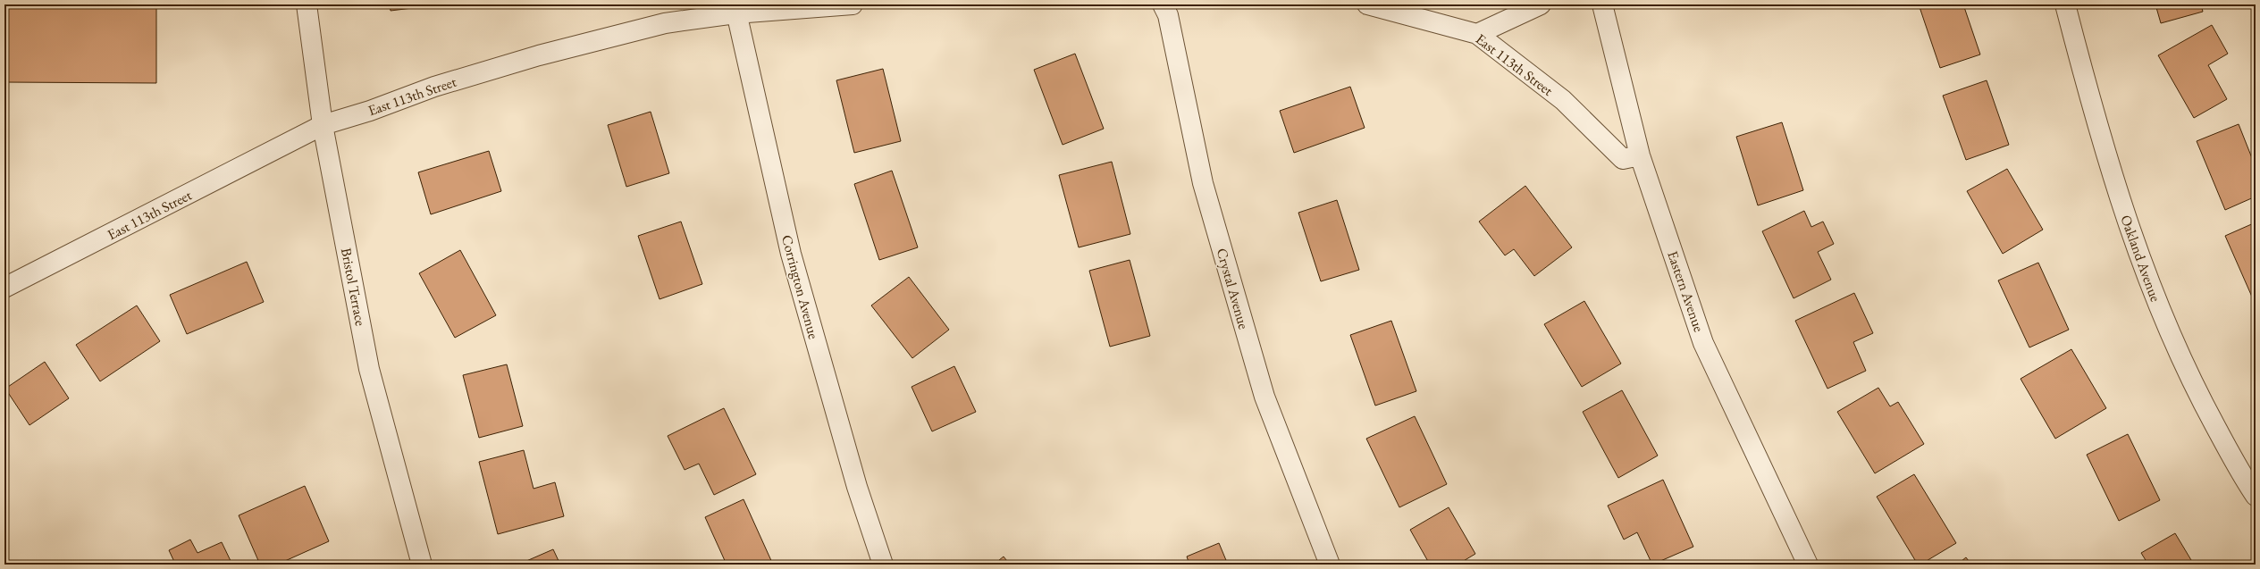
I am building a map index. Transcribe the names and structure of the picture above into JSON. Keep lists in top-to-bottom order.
{
  "streets": {
    "street": [
      "East 113th Street",
      "Oakland Avenue",
      "Bristol Terrace",
      "Corrington Avenue",
      "Crystal Avenue",
      "Eastern Avenue"
    ]
  },
  "crossings": [
    ["East 113th Street", "Bristol Terrace"],
    ["East 113th Street", "Corrington Avenue"],
    ["East 113th Street", "Eastern Avenue"]
  ]
}
